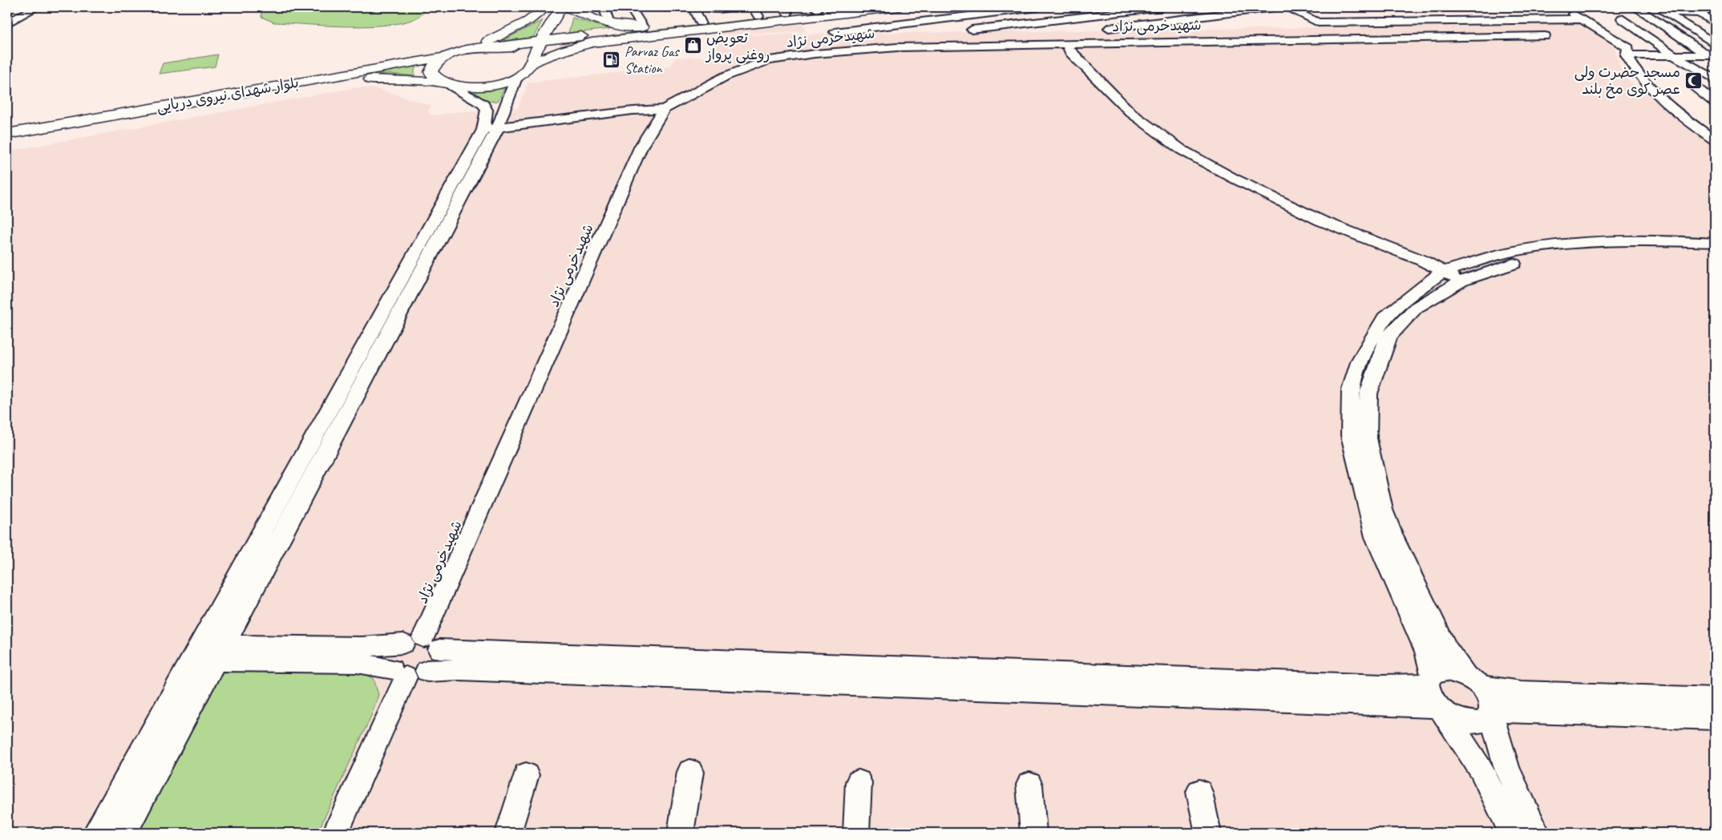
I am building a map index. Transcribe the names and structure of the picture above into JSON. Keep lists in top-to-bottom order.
{
  "streets": {
    "main road": ["بلوار شهدای نیروی دریایی"],
    "street": ["شهیدخرمی نژاد"]
  },
  "places": {
    "shop": ["تعویض روغنی پرواز"],
    "fuel station": ["Parvaz Gas Station"],
    "mosque": ["مسجد حضرت ولی عصر کوی مخ بلند"]
  }
}
